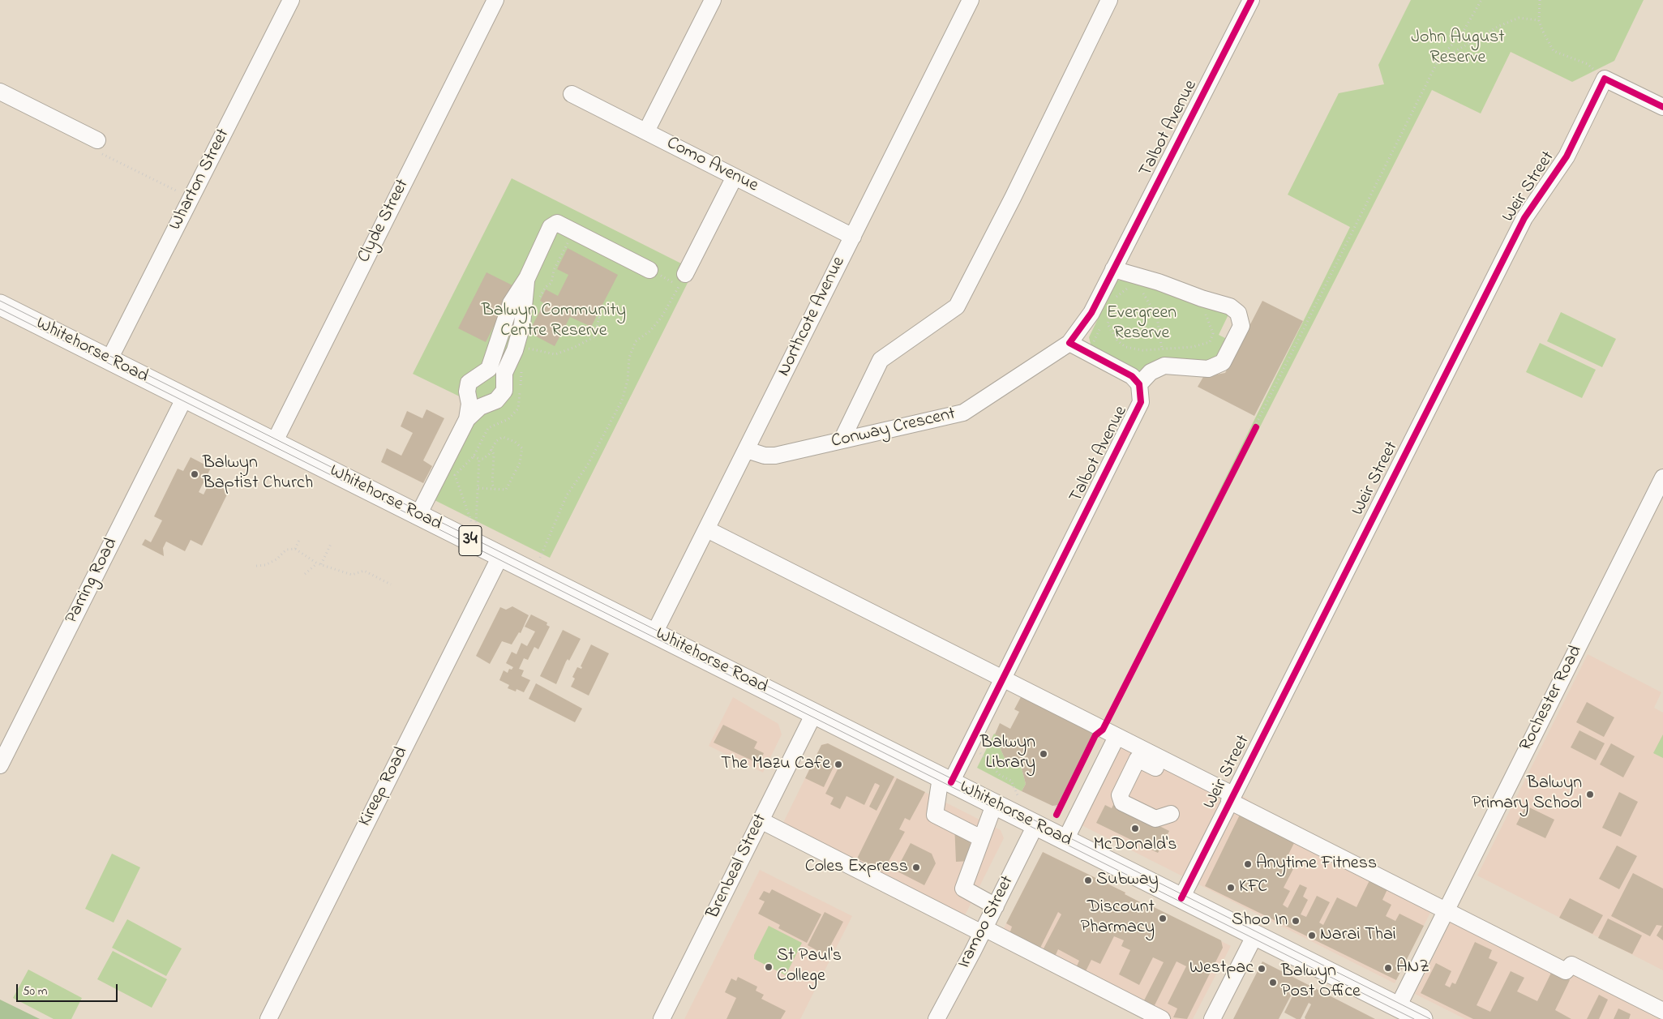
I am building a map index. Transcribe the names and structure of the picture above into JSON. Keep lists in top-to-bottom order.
{
  "streets": {
    "main road": ["Whitehorse Road", "34"],
    "street": [
      "Talbot Avenue",
      "Como Avenue",
      "Wharton Street",
      "Weir Street",
      "Clyde Street",
      "Northcote Avenue",
      "Conway Crescent",
      "Parring Road",
      "Rochester Road",
      "Kireep Road",
      "Brenbeal Street",
      "Iramoo Street"
    ]
  },
  "crossings": [
    ["Talbot Avenue", "Whitehorse Road"],
    ["Talbot Avenue", "Conway Crescent"],
    ["Como Avenue", "Northcote Avenue"],
    ["Wharton Street", "Whitehorse Road"],
    ["Weir Street", "Whitehorse Road"],
    ["Clyde Street", "Whitehorse Road"],
    ["Northcote Avenue", "Whitehorse Road"],
    ["Northcote Avenue", "Conway Crescent"],
    ["Whitehorse Road", "Parring Road"],
    ["Whitehorse Road", "Rochester Road"],
    ["Whitehorse Road", "Kireep Road"],
    ["Whitehorse Road", "Brenbeal Street"],
    ["Whitehorse Road", "Iramoo Street"]
  ],
  "parks": ["John August Reserve", "Balwyn Community Centre Reserve", "Evergreen Reserve"],
  "places": [
    "Balwyn Baptist Church",
    "Balwyn Library",
    "The Mazu Cafe",
    "Balwyn Primary School",
    "McDonald's",
    "Anytime Fitness",
    "Coles Express",
    "Subway",
    "KFC",
    "Discount Pharmacy",
    "Shoo In",
    "Narai Thai",
    "St Paul's College",
    "ANZ",
    "Westpac",
    "Balwyn Post Office"
  ],
  "scale_bar": "50 m"
}
